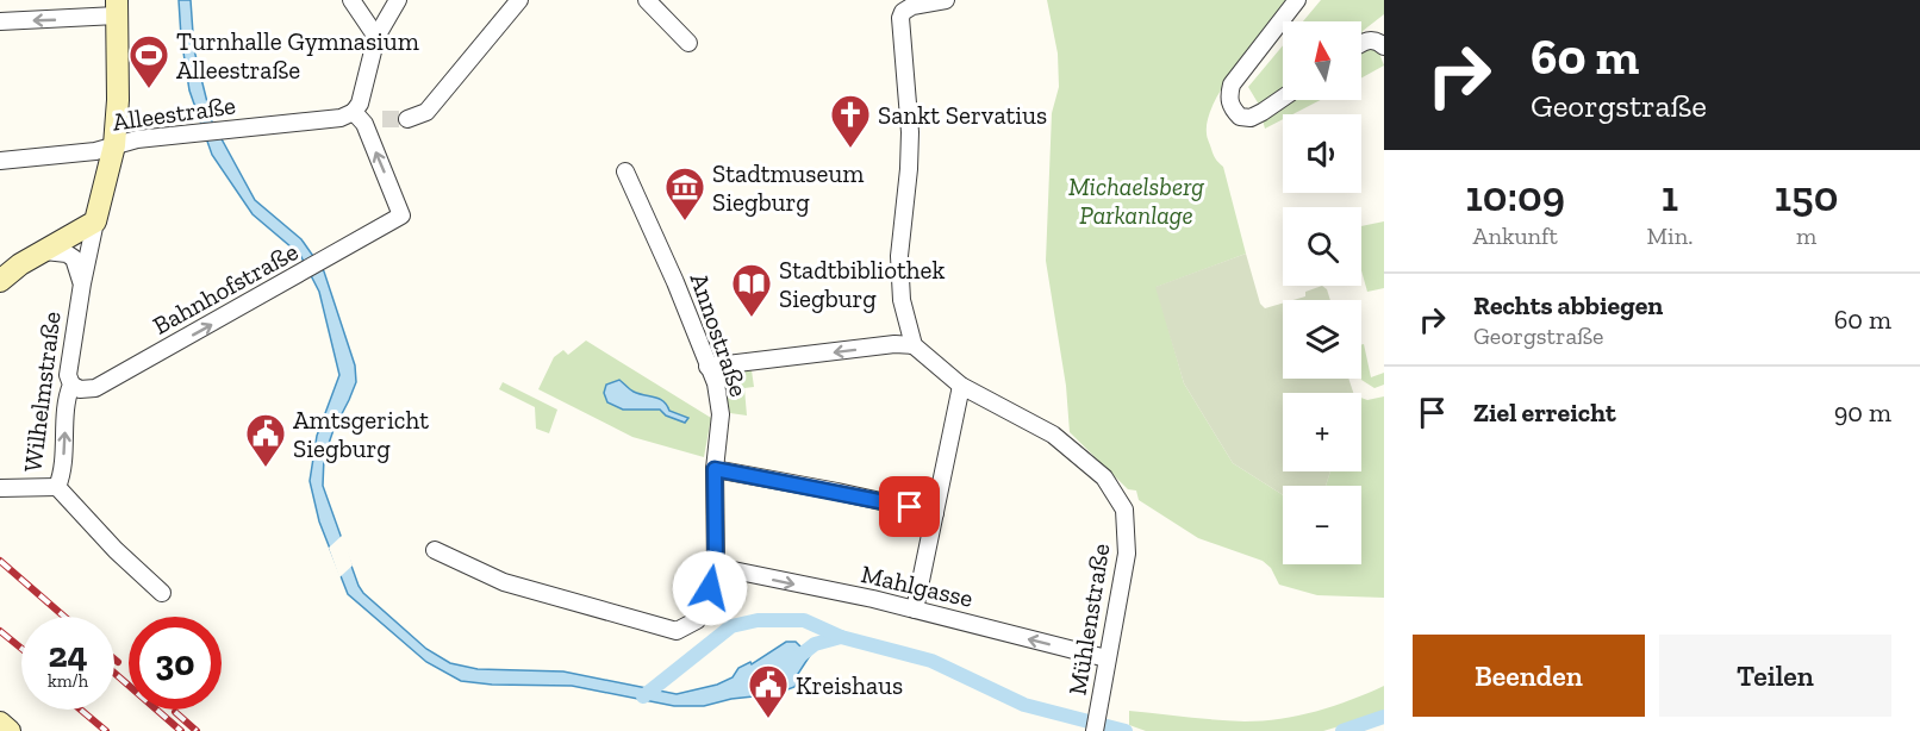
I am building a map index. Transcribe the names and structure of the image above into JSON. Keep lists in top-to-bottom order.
{
  "streets": {
    "main road": ["Wilhelmstraße"],
    "street": [
      "Alleestraße",
      "Bahnhofstraße",
      "Annostraße",
      "Mahlgasse",
      "Mühlenstraße"
    ]
  },
  "crossings": [
    ["Alleestraße", "Bahnhofstraße"],
    ["Alleestraße", "Wilhelmstraße"],
    ["Bahnhofstraße", "Wilhelmstraße"],
    ["Annostraße", "Mahlgasse"],
    ["Mahlgasse", "Mühlenstraße"]
  ],
  "one_way": ["Bahnhofstraße"],
  "parks": ["Michaelsberg Parkanlage"],
  "places": {
    "sports": ["Turnhalle Gymnasium Alleestraße"],
    "church": ["Sankt Servatius"],
    "museum": ["Stadtmuseum Siegburg"],
    "library": ["Stadtbibliothek Siegburg"],
    "public building": ["Amtsgericht Siegburg", "Kreishaus"]
  },
  "north": "top",
  "page": {
    "turn": ["60 m", "Georgstraße"],
    "map_buttons": ["+", "−"],
    "eta": [
      "10:09",
      "Ankunft",
      "1",
      "Min.",
      "150",
      "m"
    ],
    "list": [
      {
        "name": "Rechts abbiegen",
        "note": "Georgstraße",
        "value": "60 m"
      },
      {
        "name": "Ziel erreicht",
        "value": "90 m"
      }
    ],
    "speed": "24 km/h",
    "limit": "30",
    "buttons": ["Beenden", "Teilen"]
  }
}
